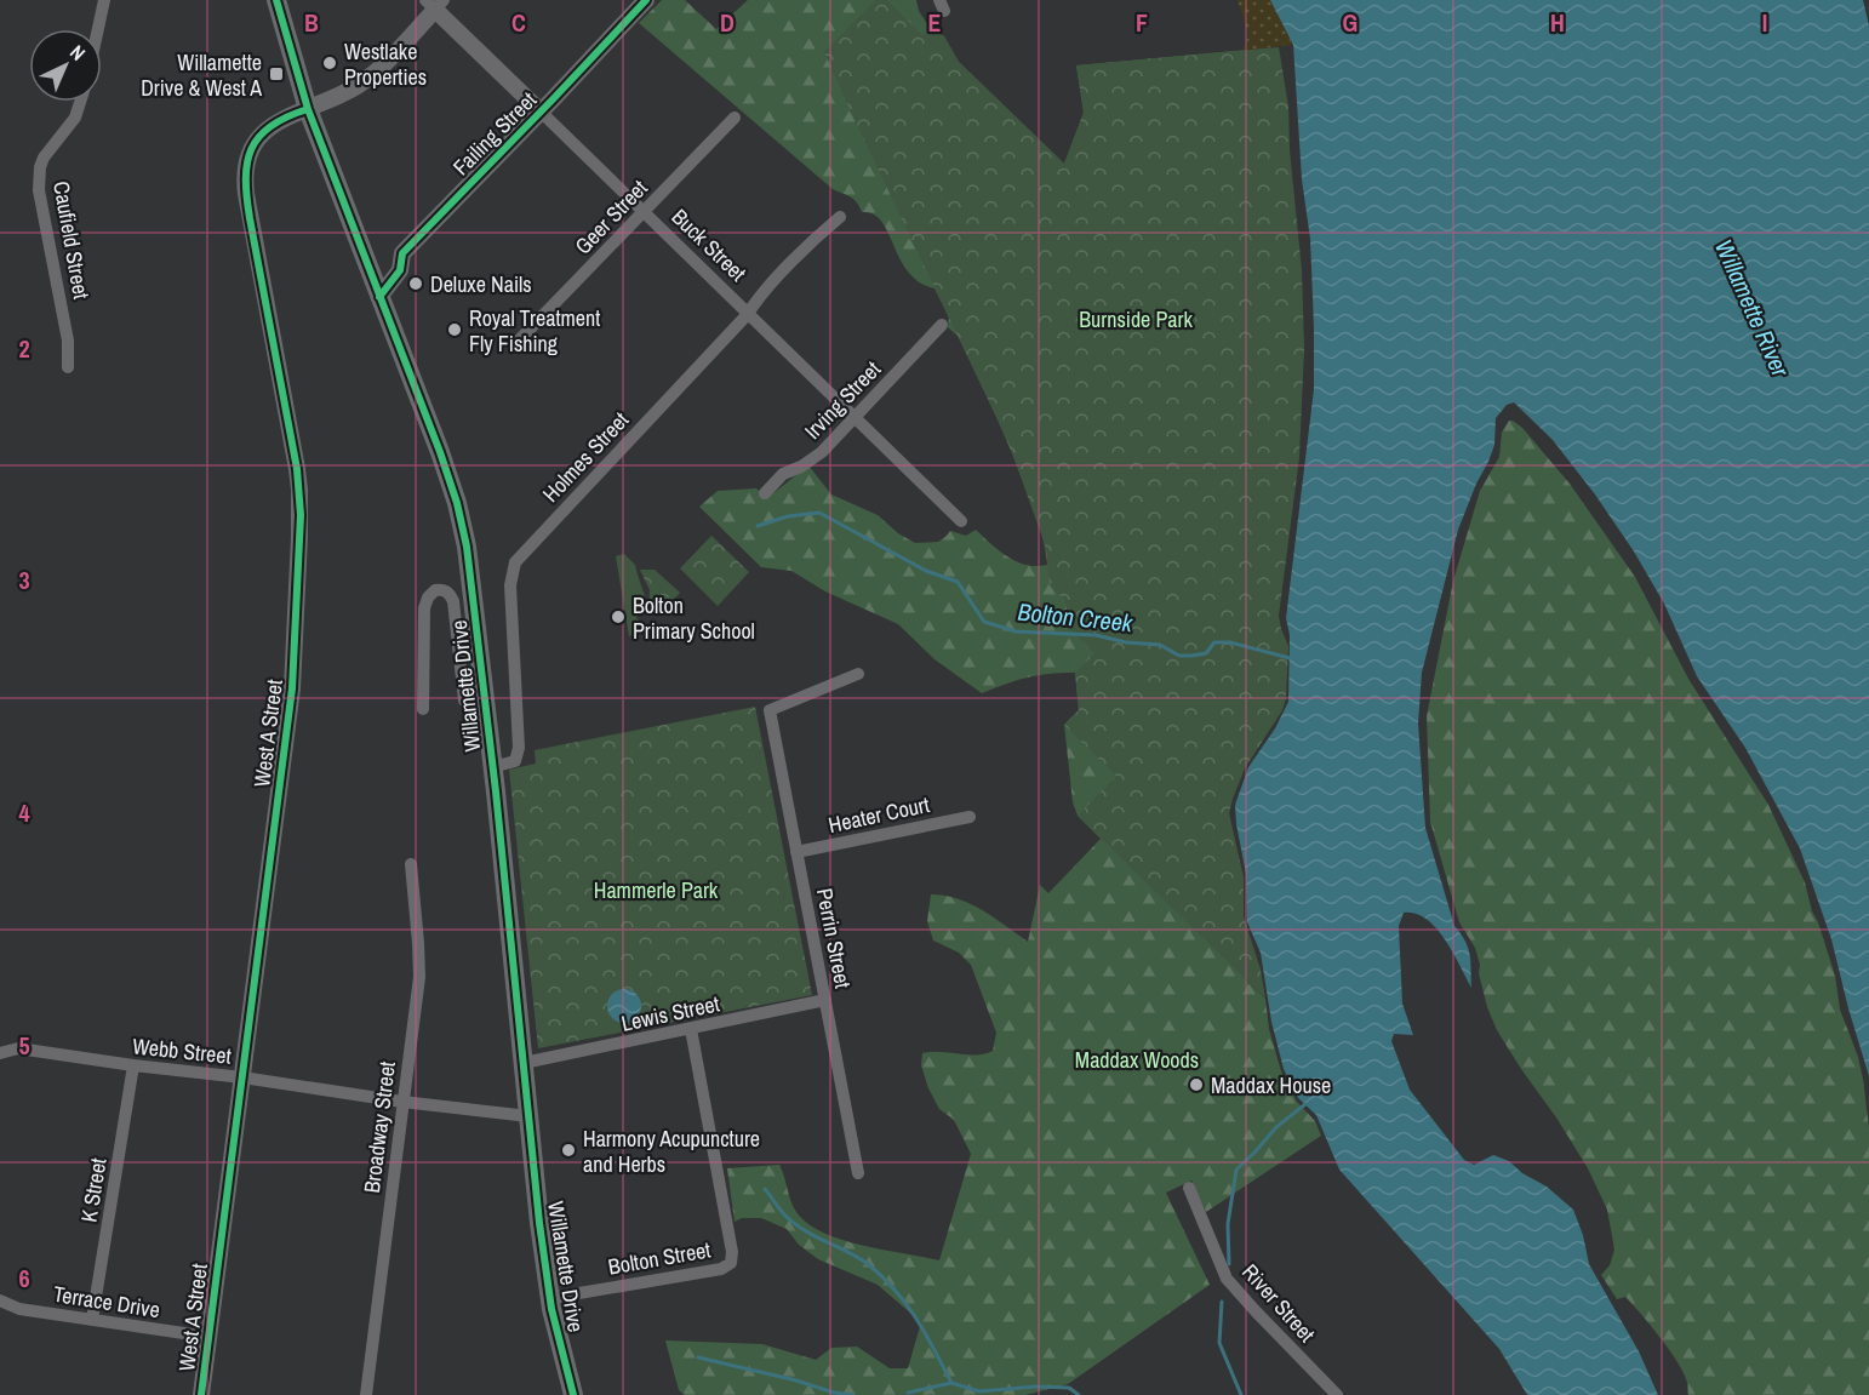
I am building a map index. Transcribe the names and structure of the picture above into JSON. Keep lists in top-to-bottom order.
{
  "streets": {
    "main road": ["Willamette Drive"],
    "street": [
      "Failing Street",
      "Geer Street",
      "Caufield Street",
      "Buck Street",
      "Irving Street",
      "Holmes Street",
      "West A Street",
      "Heater Court",
      "Perrin Street",
      "Lewis Street",
      "Webb Street",
      "Broadway Street",
      "K Street",
      "Bolton Street",
      "Terrace Drive",
      "River Street"
    ]
  },
  "crossings": [
    ["Failing Street", "Buck Street"],
    ["Failing Street", "Willamette Drive"],
    ["Geer Street", "Buck Street"],
    ["Buck Street", "Irving Street"],
    ["Buck Street", "Holmes Street"],
    ["Buck Street", "West A Street"],
    ["Holmes Street", "Willamette Drive"],
    ["Willamette Drive", "West A Street"],
    ["Willamette Drive", "Lewis Street"],
    ["Willamette Drive", "Webb Street"],
    ["Willamette Drive", "Bolton Street"],
    ["West A Street", "Webb Street"],
    ["West A Street", "Terrace Drive"],
    ["Heater Court", "Perrin Street"],
    ["Perrin Street", "Lewis Street"],
    ["Lewis Street", "Bolton Street"],
    ["Webb Street", "Broadway Street"],
    ["Webb Street", "K Street"],
    ["K Street", "Terrace Drive"]
  ],
  "water": ["Willamette River", "Bolton Creek"],
  "parks": ["Burnside Park", "Hammerle Park", "Maddax Woods"],
  "places": {
    "other": [
      "Westlake Properties",
      "Deluxe Nails",
      "Royal Treatment Fly Fishing",
      "Bolton Primary School",
      "Maddax House",
      "Harmony Acupuncture and Herbs"
    ],
    "transit": ["Willamette Drive & West A"]
  },
  "north": "top right",
  "grid": {
    "columns": [
      "B",
      "C",
      "D",
      "E",
      "F",
      "G",
      "H",
      "I"
    ],
    "rows": [
      "2",
      "3",
      "4",
      "5",
      "6"
    ]
  }
}
